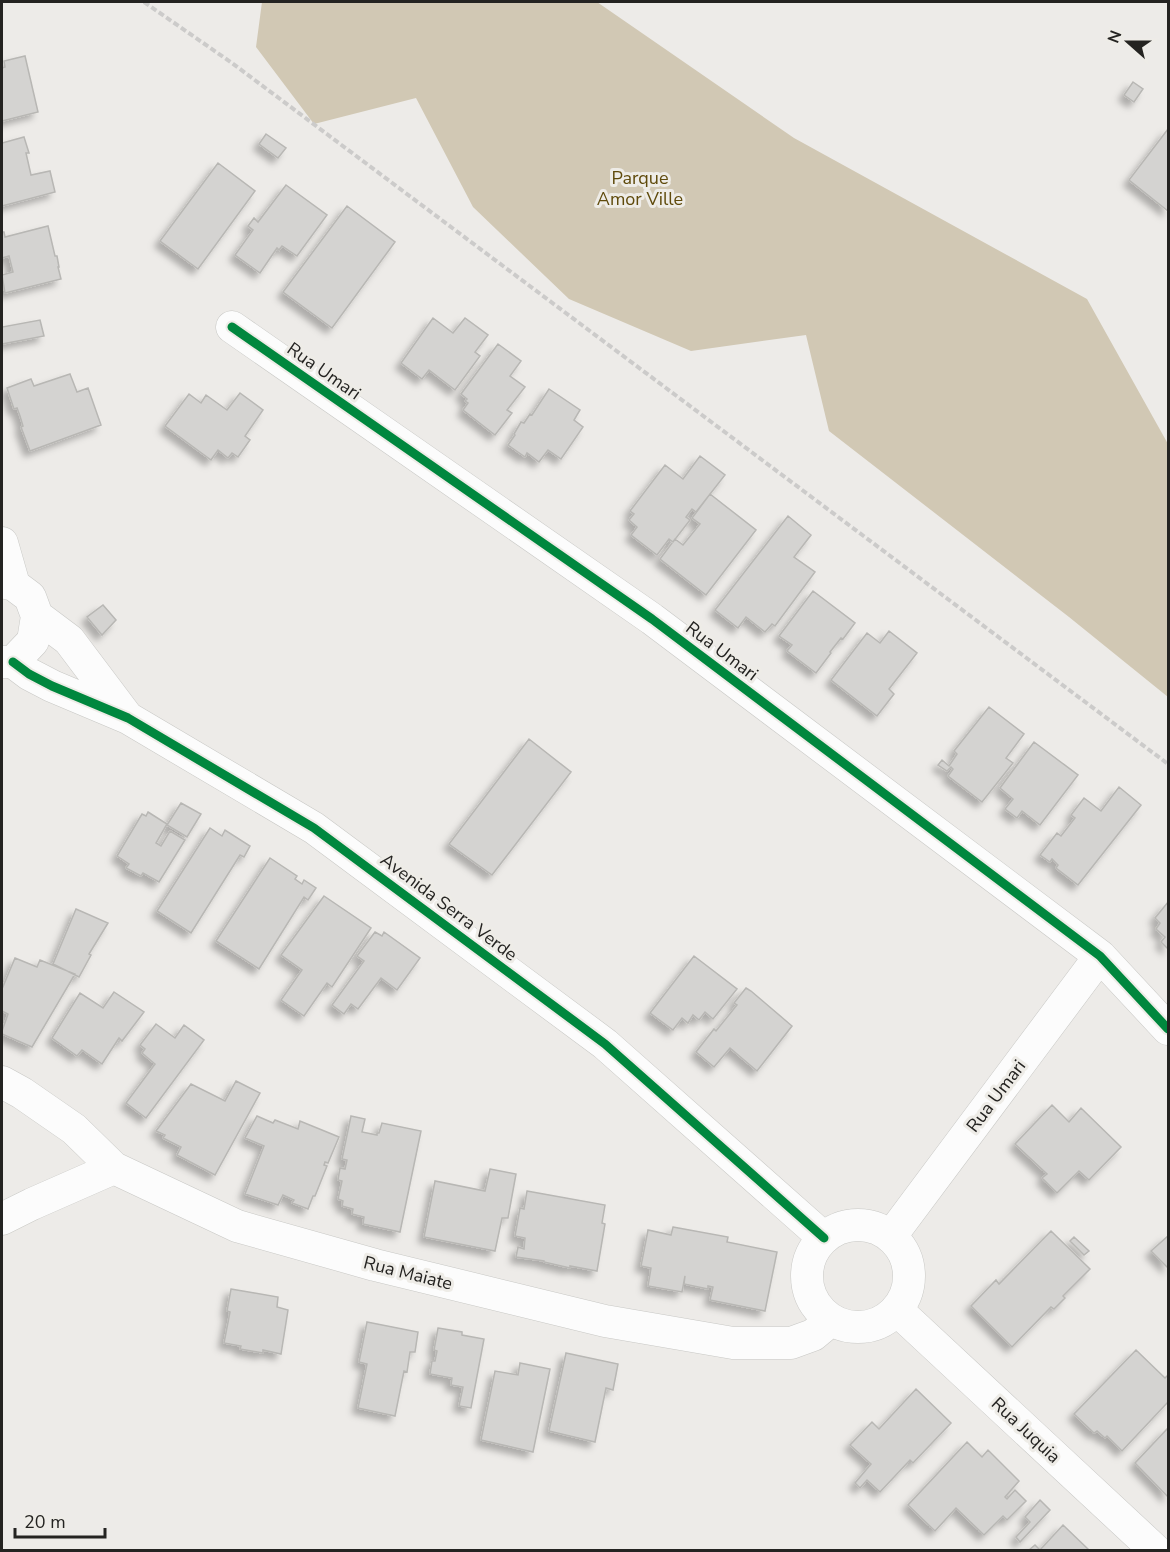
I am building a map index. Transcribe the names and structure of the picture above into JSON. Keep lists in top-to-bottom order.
{
  "streets": {
    "street": [
      "Rua Umari",
      "Avenida Serra Verde",
      "Rua Maiate",
      "Rua Juquia"
    ]
  },
  "crossings": [
    ["Rua Umari", "Avenida Serra Verde"],
    ["Rua Umari", "Rua Maiate"],
    ["Rua Umari", "Rua Juquia"],
    ["Avenida Serra Verde", "Rua Maiate"],
    ["Avenida Serra Verde", "Rua Juquia"],
    ["Rua Maiate", "Rua Juquia"]
  ],
  "parks": ["Parque Amor Ville"],
  "scale_bar": "20 m",
  "north": "left"
}
